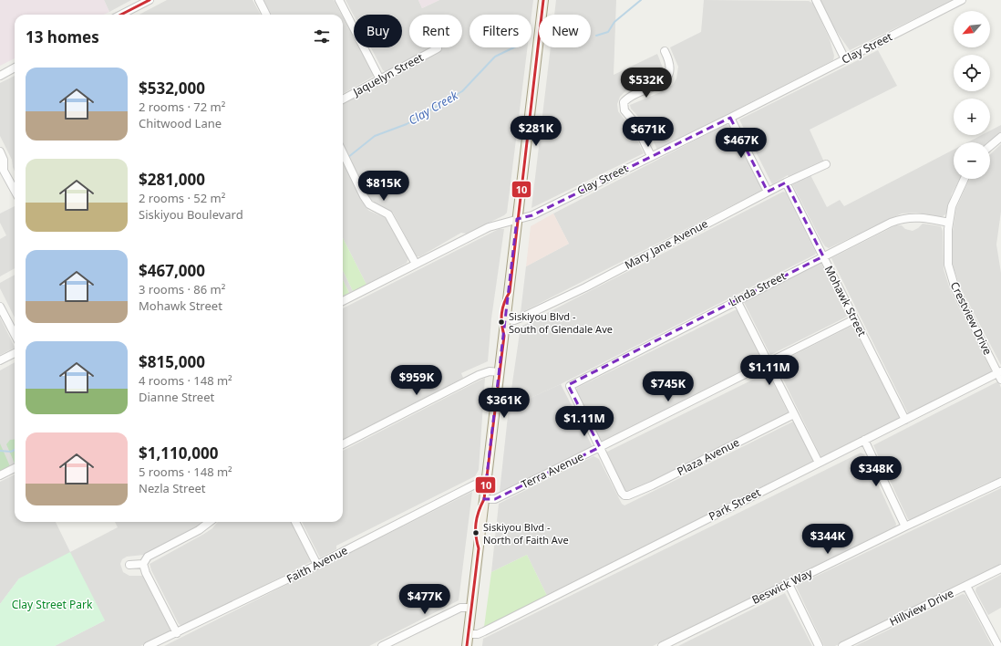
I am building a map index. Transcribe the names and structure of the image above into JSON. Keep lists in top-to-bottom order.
{
  "streets": {
    "street": [
      "Clay Street",
      "Jaquelyn Street",
      "Mary Jane Avenue",
      "Linda Street",
      "Mohawk Street",
      "Crestview Drive",
      "Plaza Avenue",
      "Terra Avenue",
      "Park Street",
      "Faith Avenue",
      "Beswick Way",
      "Hillview Drive"
    ]
  },
  "crossings": [
    ["Mary Jane Avenue", "Mohawk Street"],
    ["Linda Street", "Mohawk Street"],
    ["Linda Street", "Crestview Drive"],
    ["Linda Street", "Plaza Avenue"],
    ["Linda Street", "Terra Avenue"],
    ["Mohawk Street", "Terra Avenue"],
    ["Mohawk Street", "Park Street"],
    ["Crestview Drive", "Park Street"],
    ["Plaza Avenue", "Terra Avenue"]
  ],
  "water": ["Clay Creek"],
  "parks": ["Clay Street Park"],
  "places": ["Siskiyou Blvd - South of Glendale Ave", "Siskiyou Blvd - North of Faith Ave"],
  "lines": ["transit line 10"],
  "north": "bottom left",
  "page": {
    "map_buttons": ["+", "−"],
    "chip": [
      "Buy",
      "Rent",
      "Filters",
      "New"
    ],
    "heading": "13 homes",
    "list": [
      {
        "name": "$532,000",
        "note": "2 rooms · 72 m² · Chitwood Lane"
      },
      {
        "name": "$281,000",
        "note": "2 rooms · 52 m² · Siskiyou Boulevard"
      },
      {
        "name": "$467,000",
        "note": "3 rooms · 86 m² · Mohawk Street"
      },
      {
        "name": "$815,000",
        "note": "4 rooms · 148 m² · Dianne Street"
      },
      {
        "name": "$1,110,000",
        "note": "5 rooms · 148 m² · Nezla Street"
      }
    ],
    "price": [
      "$532K",
      "$281K",
      "$671K",
      "$467K",
      "$815K",
      "$1.11M",
      "$959K",
      "$745K",
      "$361K",
      "$1.11M",
      "$348K",
      "$344K",
      "$477K"
    ]
  }
}
